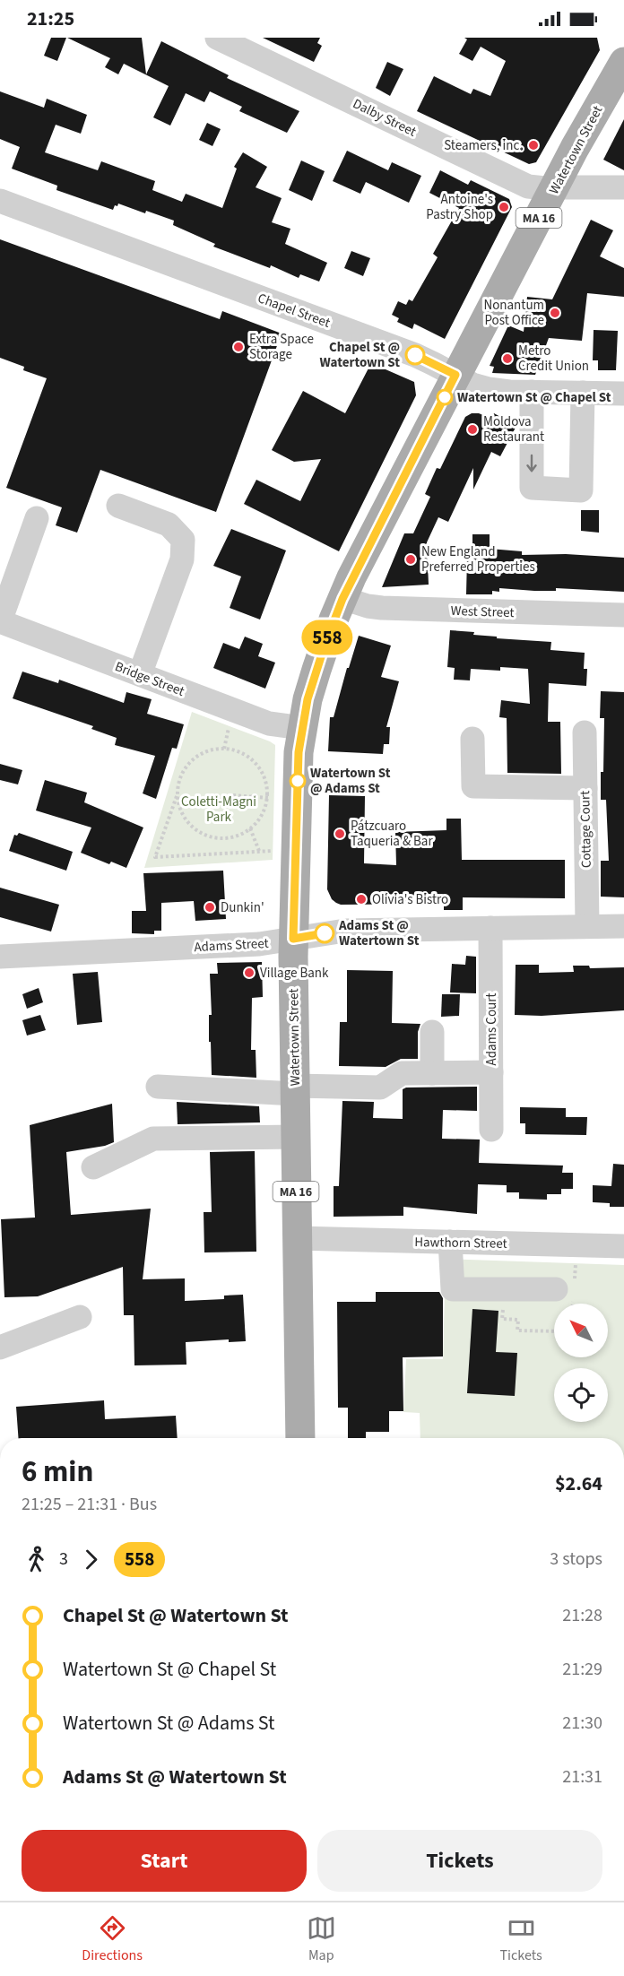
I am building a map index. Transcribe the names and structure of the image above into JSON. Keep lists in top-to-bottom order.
{
  "streets": {
    "main road": ["Watertown Street", "MA 16"],
    "street": [
      "Dalby Street",
      "Chapel Street",
      "West Street",
      "Bridge Street",
      "Cottage Court",
      "Adams Street",
      "Adams Court",
      "Hawthorn Street"
    ]
  },
  "crossings": [
    ["Dalby Street", "Watertown Street"],
    ["Watertown Street", "Chapel Street"],
    ["Watertown Street", "West Street"],
    ["Watertown Street", "Bridge Street"],
    ["Watertown Street", "Adams Street"],
    ["Watertown Street", "Hawthorn Street"],
    ["Cottage Court", "Adams Street"],
    ["Adams Street", "Adams Court"]
  ],
  "parks": ["Coletti-Magni Park"],
  "places": [
    "Steamers, inc.",
    "Antoine's Pastry Shop",
    "Nonantum Post Office",
    "Extra Space Storage",
    "Chapel St @ Watertown St",
    "Metro Credit Union",
    "Watertown St @ Chapel St",
    "Moldova Restaurant",
    "New England Preferred Properties",
    "Watertown St @ Adams St",
    "Pátzcuaro Taqueria & Bar",
    "Olivia's Bistro",
    "Dunkin'",
    "Adams St @ Watertown St",
    "Village Bank"
  ],
  "lines": ["bus line 558"],
  "north": "top left",
  "page": {
    "status": "21:25",
    "on_map": "558",
    "heading": ["6 min", "21:25 – 21:31 · Bus", "$2.64"],
    "legs": ["3", "558", "3 stops"],
    "list": [
      {
        "name": "Chapel St @ Watertown St",
        "value": "21:28"
      },
      {
        "name": "Watertown St @ Chapel St",
        "value": "21:29"
      },
      {
        "name": "Watertown St @ Adams St",
        "value": "21:30"
      },
      {
        "name": "Adams St @ Watertown St",
        "value": "21:31"
      }
    ],
    "buttons": ["Start", "Tickets"],
    "tabs": ["Directions", "Map", "Tickets"]
  }
}
